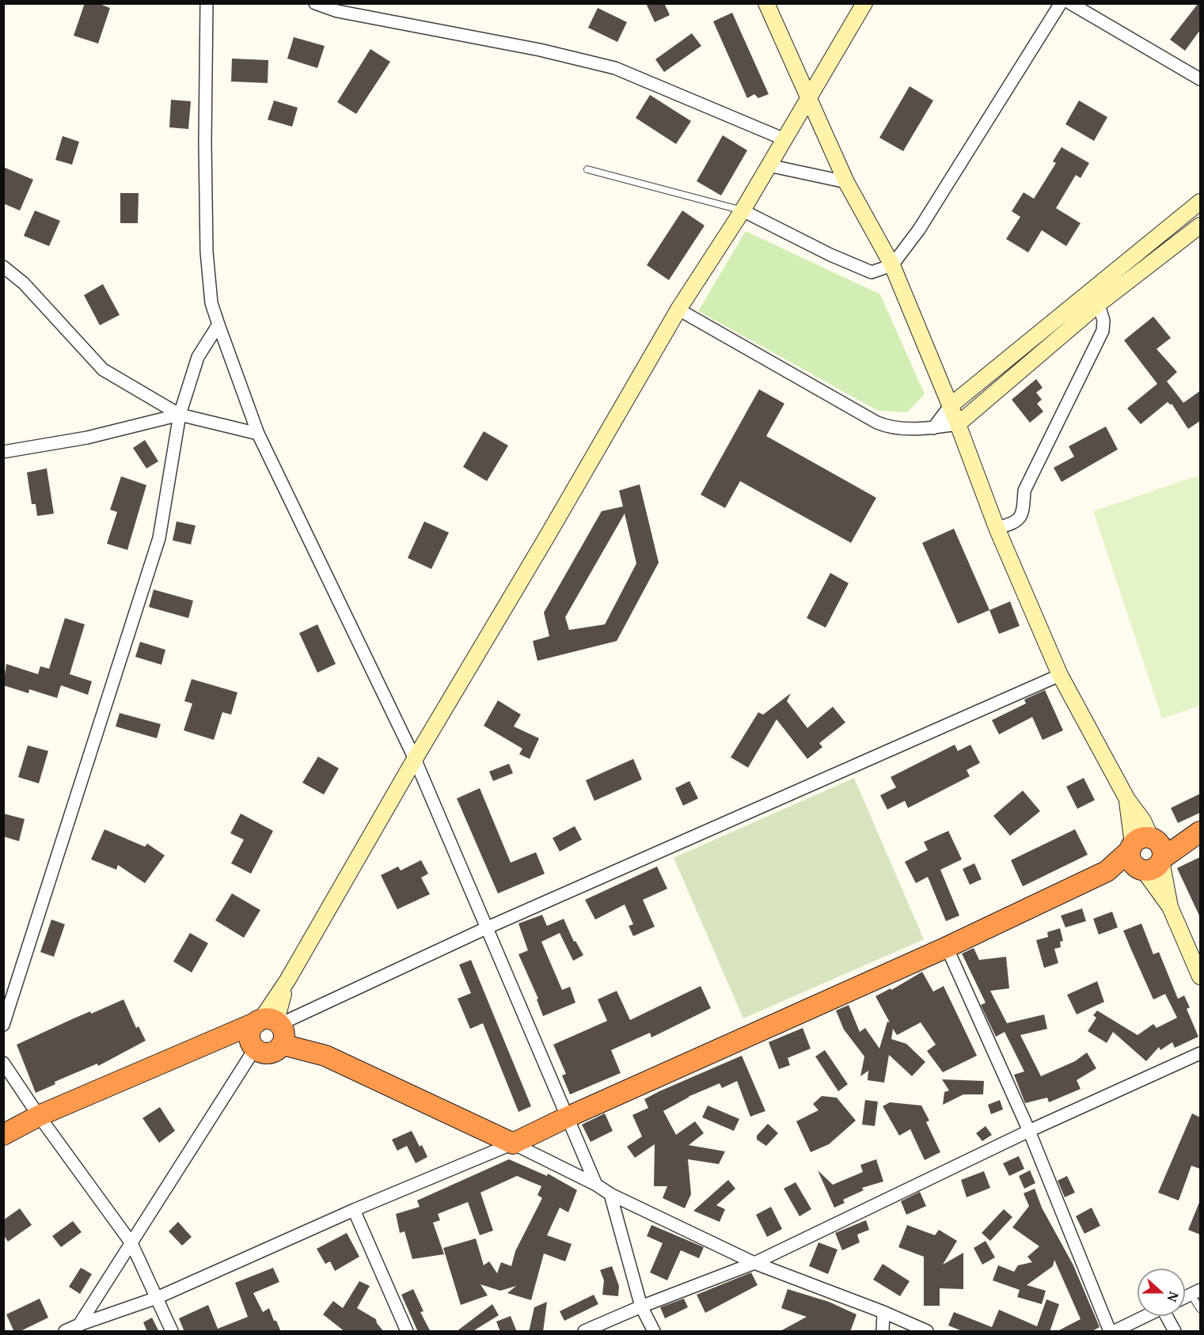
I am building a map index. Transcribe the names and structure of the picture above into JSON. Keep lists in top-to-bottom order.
{
  "north": "right"
}
